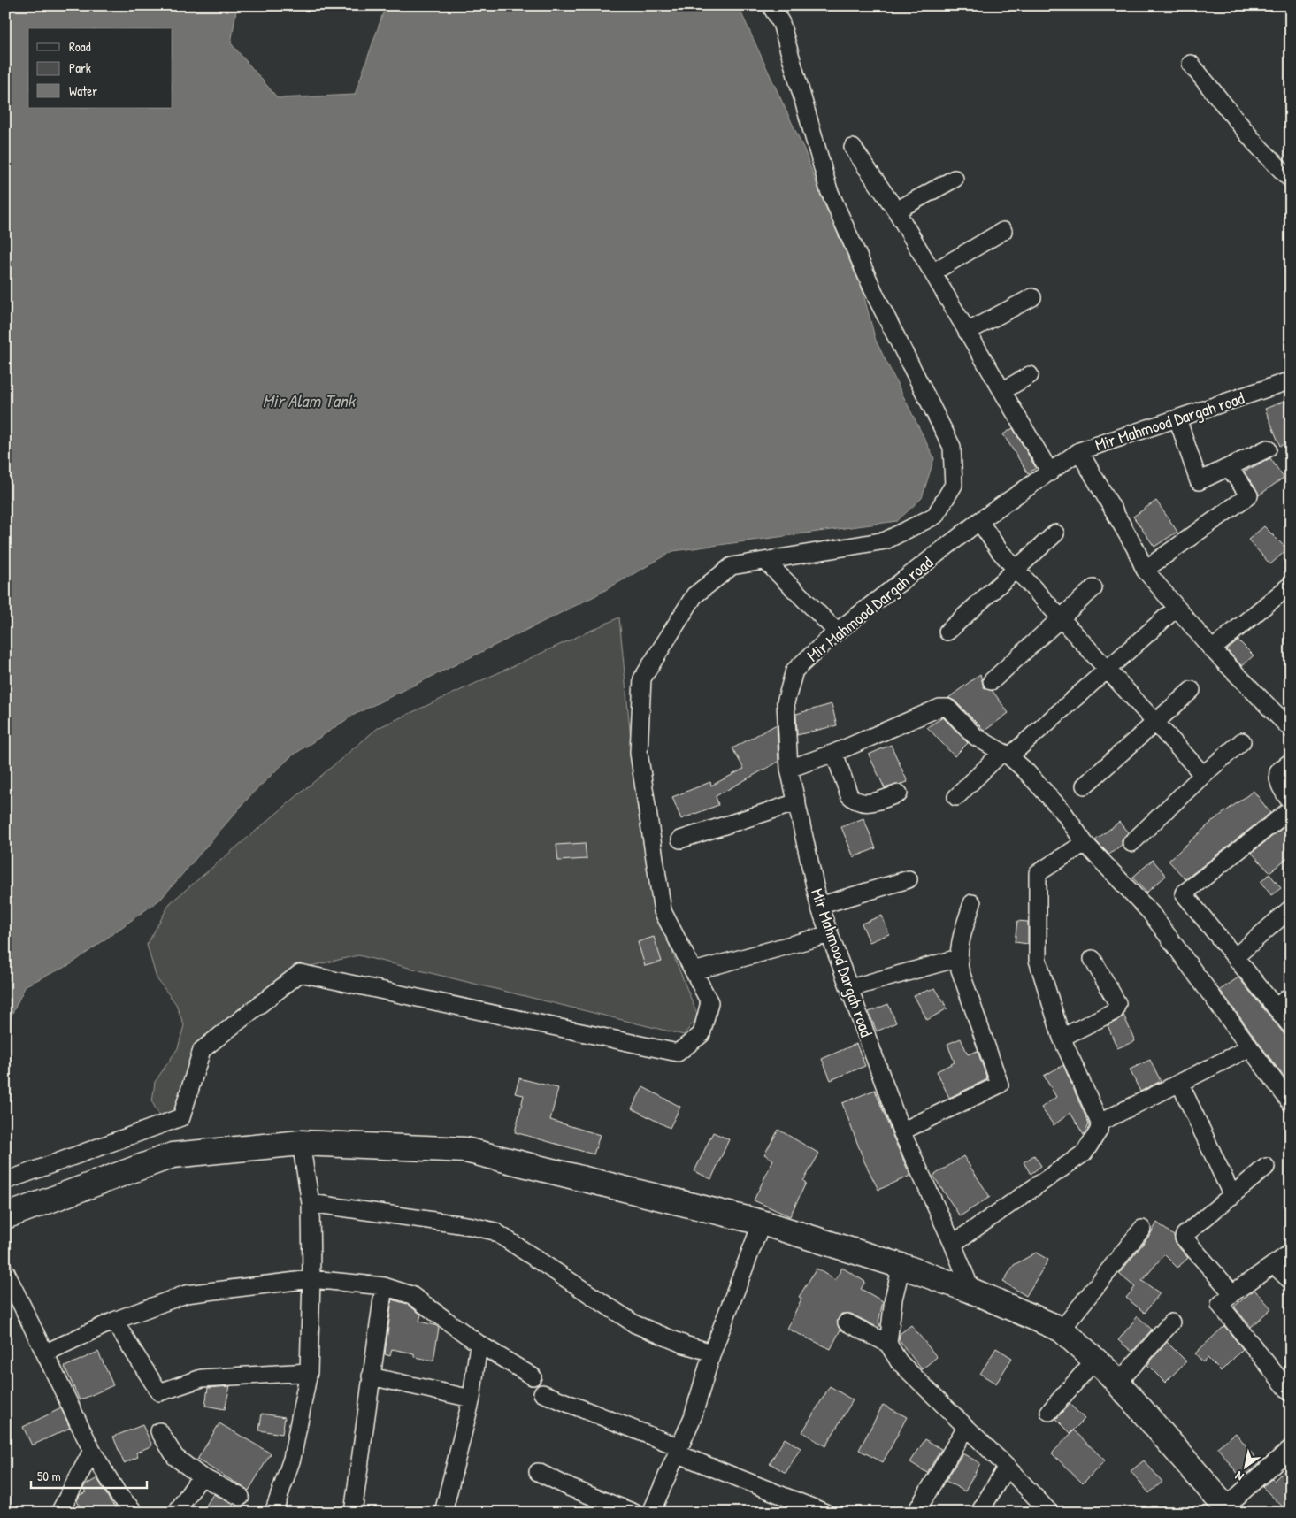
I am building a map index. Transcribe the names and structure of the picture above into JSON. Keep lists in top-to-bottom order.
{
  "streets": {
    "street": ["Mir Mahmood Dargah road"]
  },
  "water": ["Mir Alam Tank"],
  "legend": ["Road", "Park", "Water"],
  "scale_bar": "50 m",
  "north": "bottom left"
}
